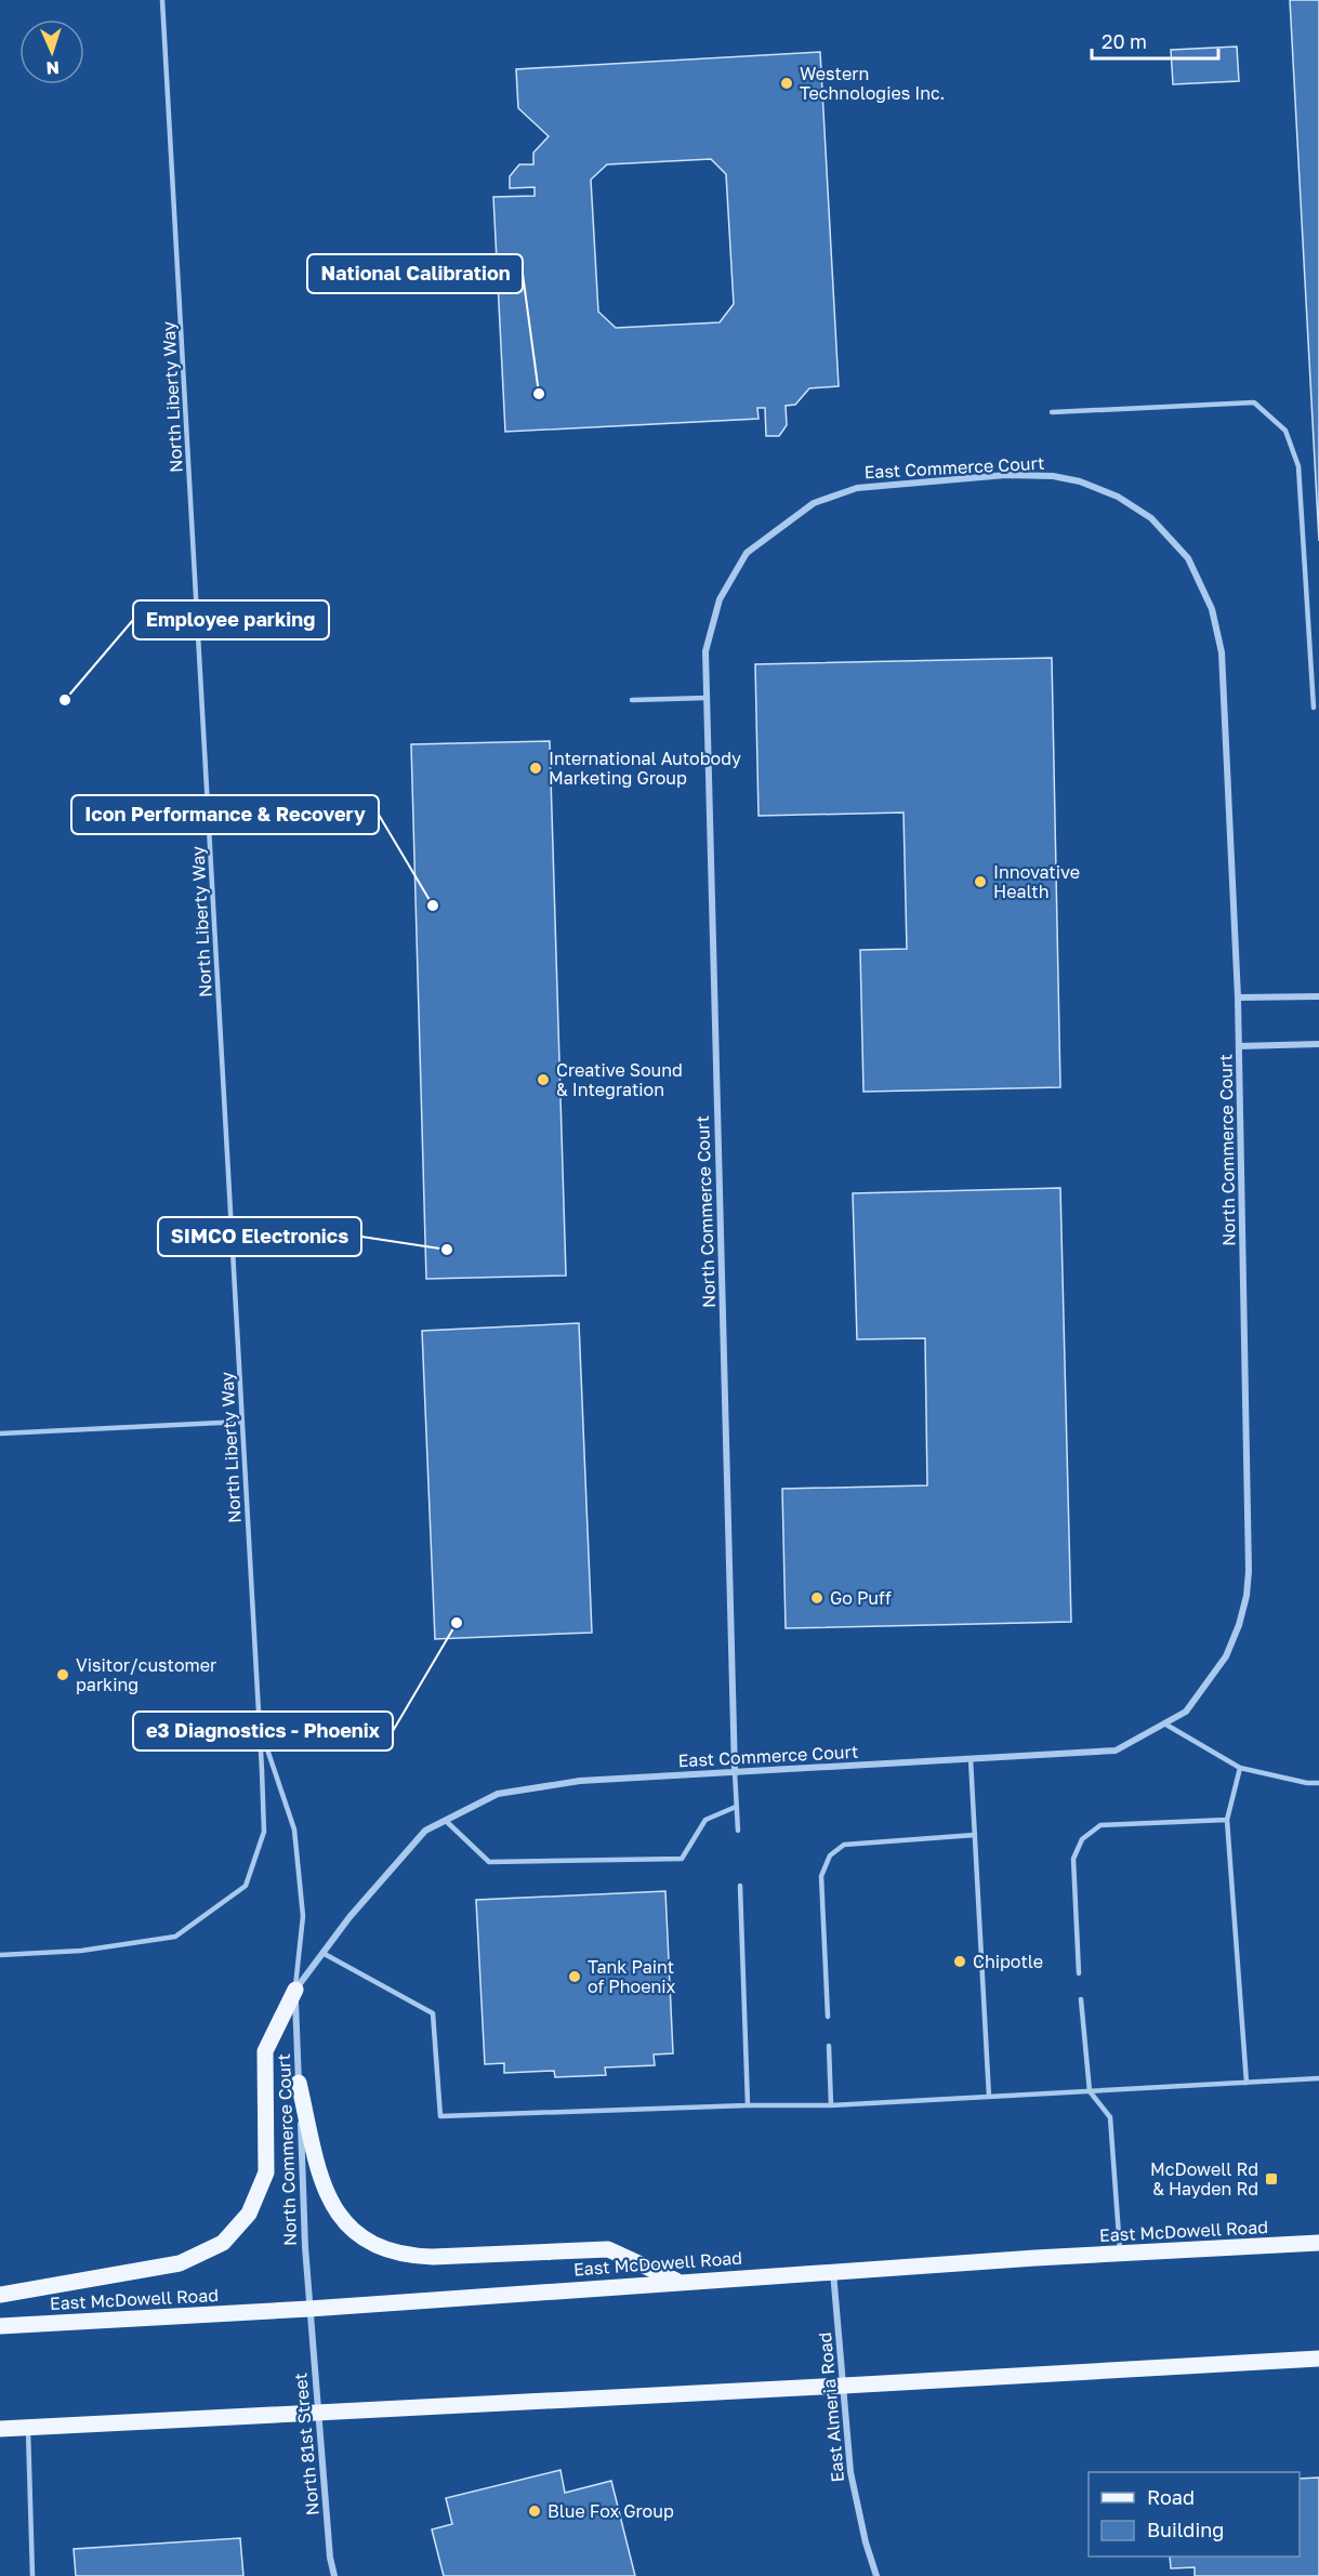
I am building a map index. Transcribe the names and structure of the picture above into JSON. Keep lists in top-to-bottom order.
{
  "streets": {
    "main road": ["East McDowell Road"],
    "street": [
      "East Commerce Court",
      "North Commerce Court",
      "East Almeria Road",
      "North 81st Street"
    ],
    "lane": ["North Liberty Way"]
  },
  "crossings": [
    ["North Liberty Way", "East Commerce Court"],
    ["North Liberty Way", "North Commerce Court"],
    ["East Commerce Court", "North Commerce Court"],
    ["North Commerce Court", "East McDowell Road"],
    ["North Commerce Court", "North 81st Street"],
    ["East McDowell Road", "East Almeria Road"],
    ["East McDowell Road", "North 81st Street"]
  ],
  "places": {
    "other": [
      "Western Technologies Inc.",
      "National Calibration",
      "Employee parking",
      "International Autobody Marketing Group",
      "Innovative Health",
      "Icon Performance & Recovery",
      "Creative Sound & Integration",
      "SIMCO Electronics",
      "Go Puff",
      "e3 Diagnostics - Phoenix",
      "Visitor/customer parking",
      "Chipotle",
      "Tank Paint of Phoenix",
      "Blue Fox Group"
    ],
    "transit": ["McDowell Rd & Hayden Rd"]
  },
  "legend": ["Road", "Building"],
  "scale_bar": "20 m",
  "north": "bottom"
}
